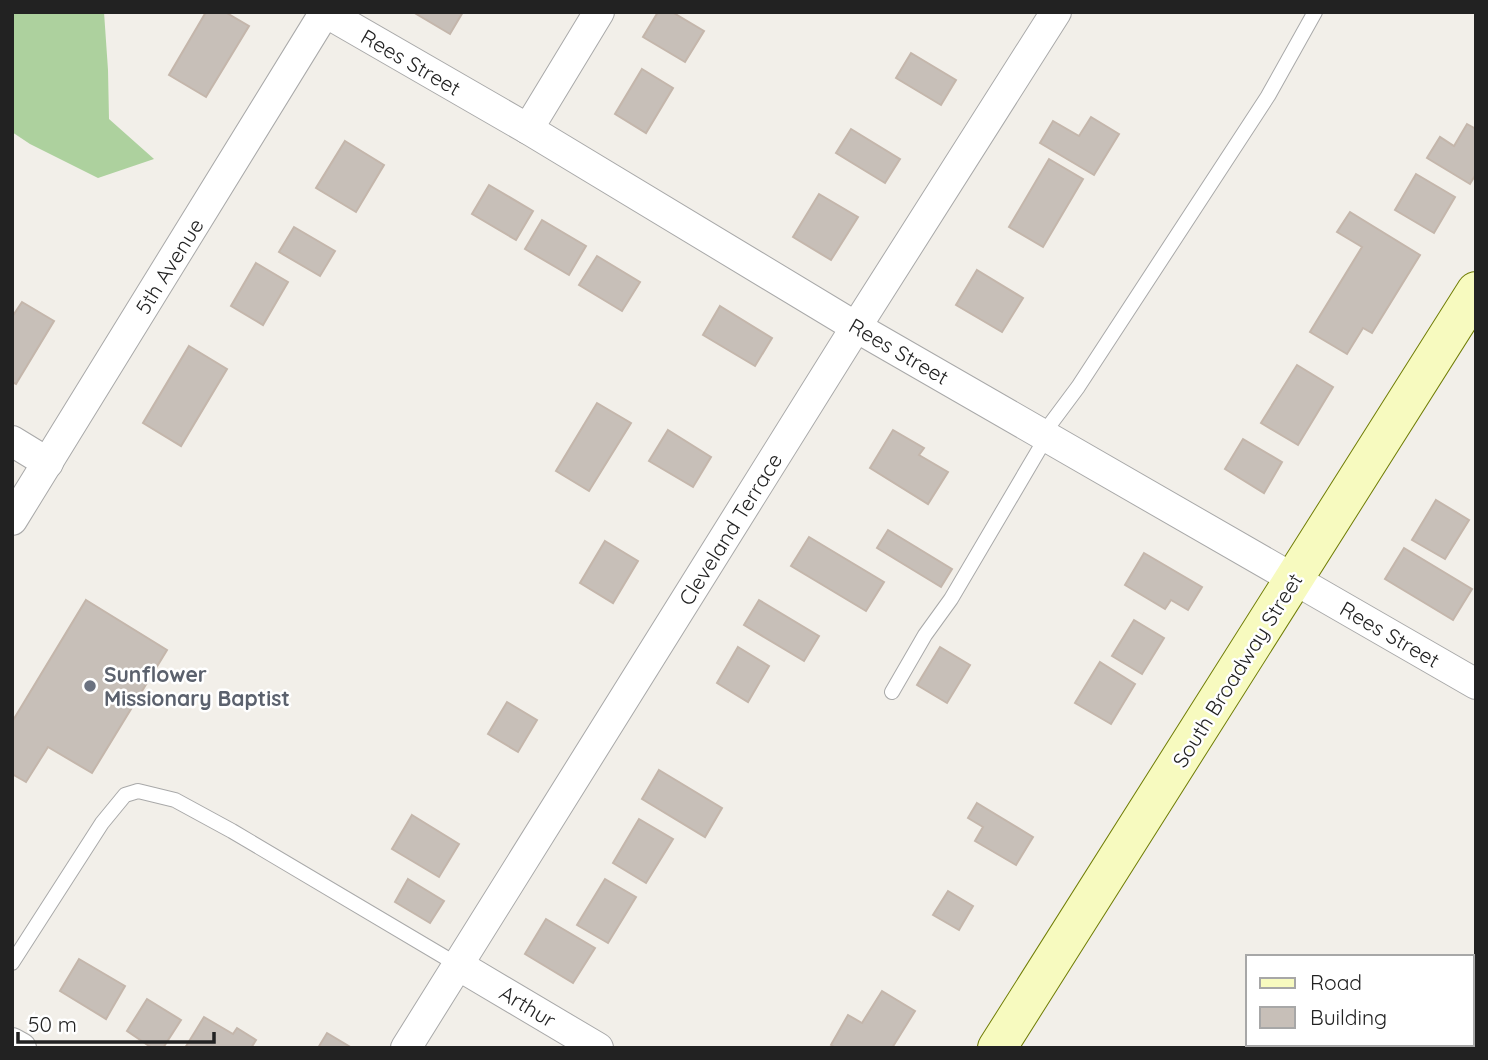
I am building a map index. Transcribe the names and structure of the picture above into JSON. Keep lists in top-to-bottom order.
{
  "streets": {
    "street": [
      "Rees Street",
      "5th Avenue",
      "Cleveland Terrace",
      "South Broadway Street",
      "Arthur"
    ]
  },
  "crossings": [
    ["Rees Street", "5th Avenue"],
    ["Rees Street", "Cleveland Terrace"],
    ["Rees Street", "South Broadway Street"],
    ["Cleveland Terrace", "Arthur"]
  ],
  "places": ["Sunflower Missionary Baptist"],
  "legend": ["Road", "Building"],
  "scale_bar": "50 m"
}
